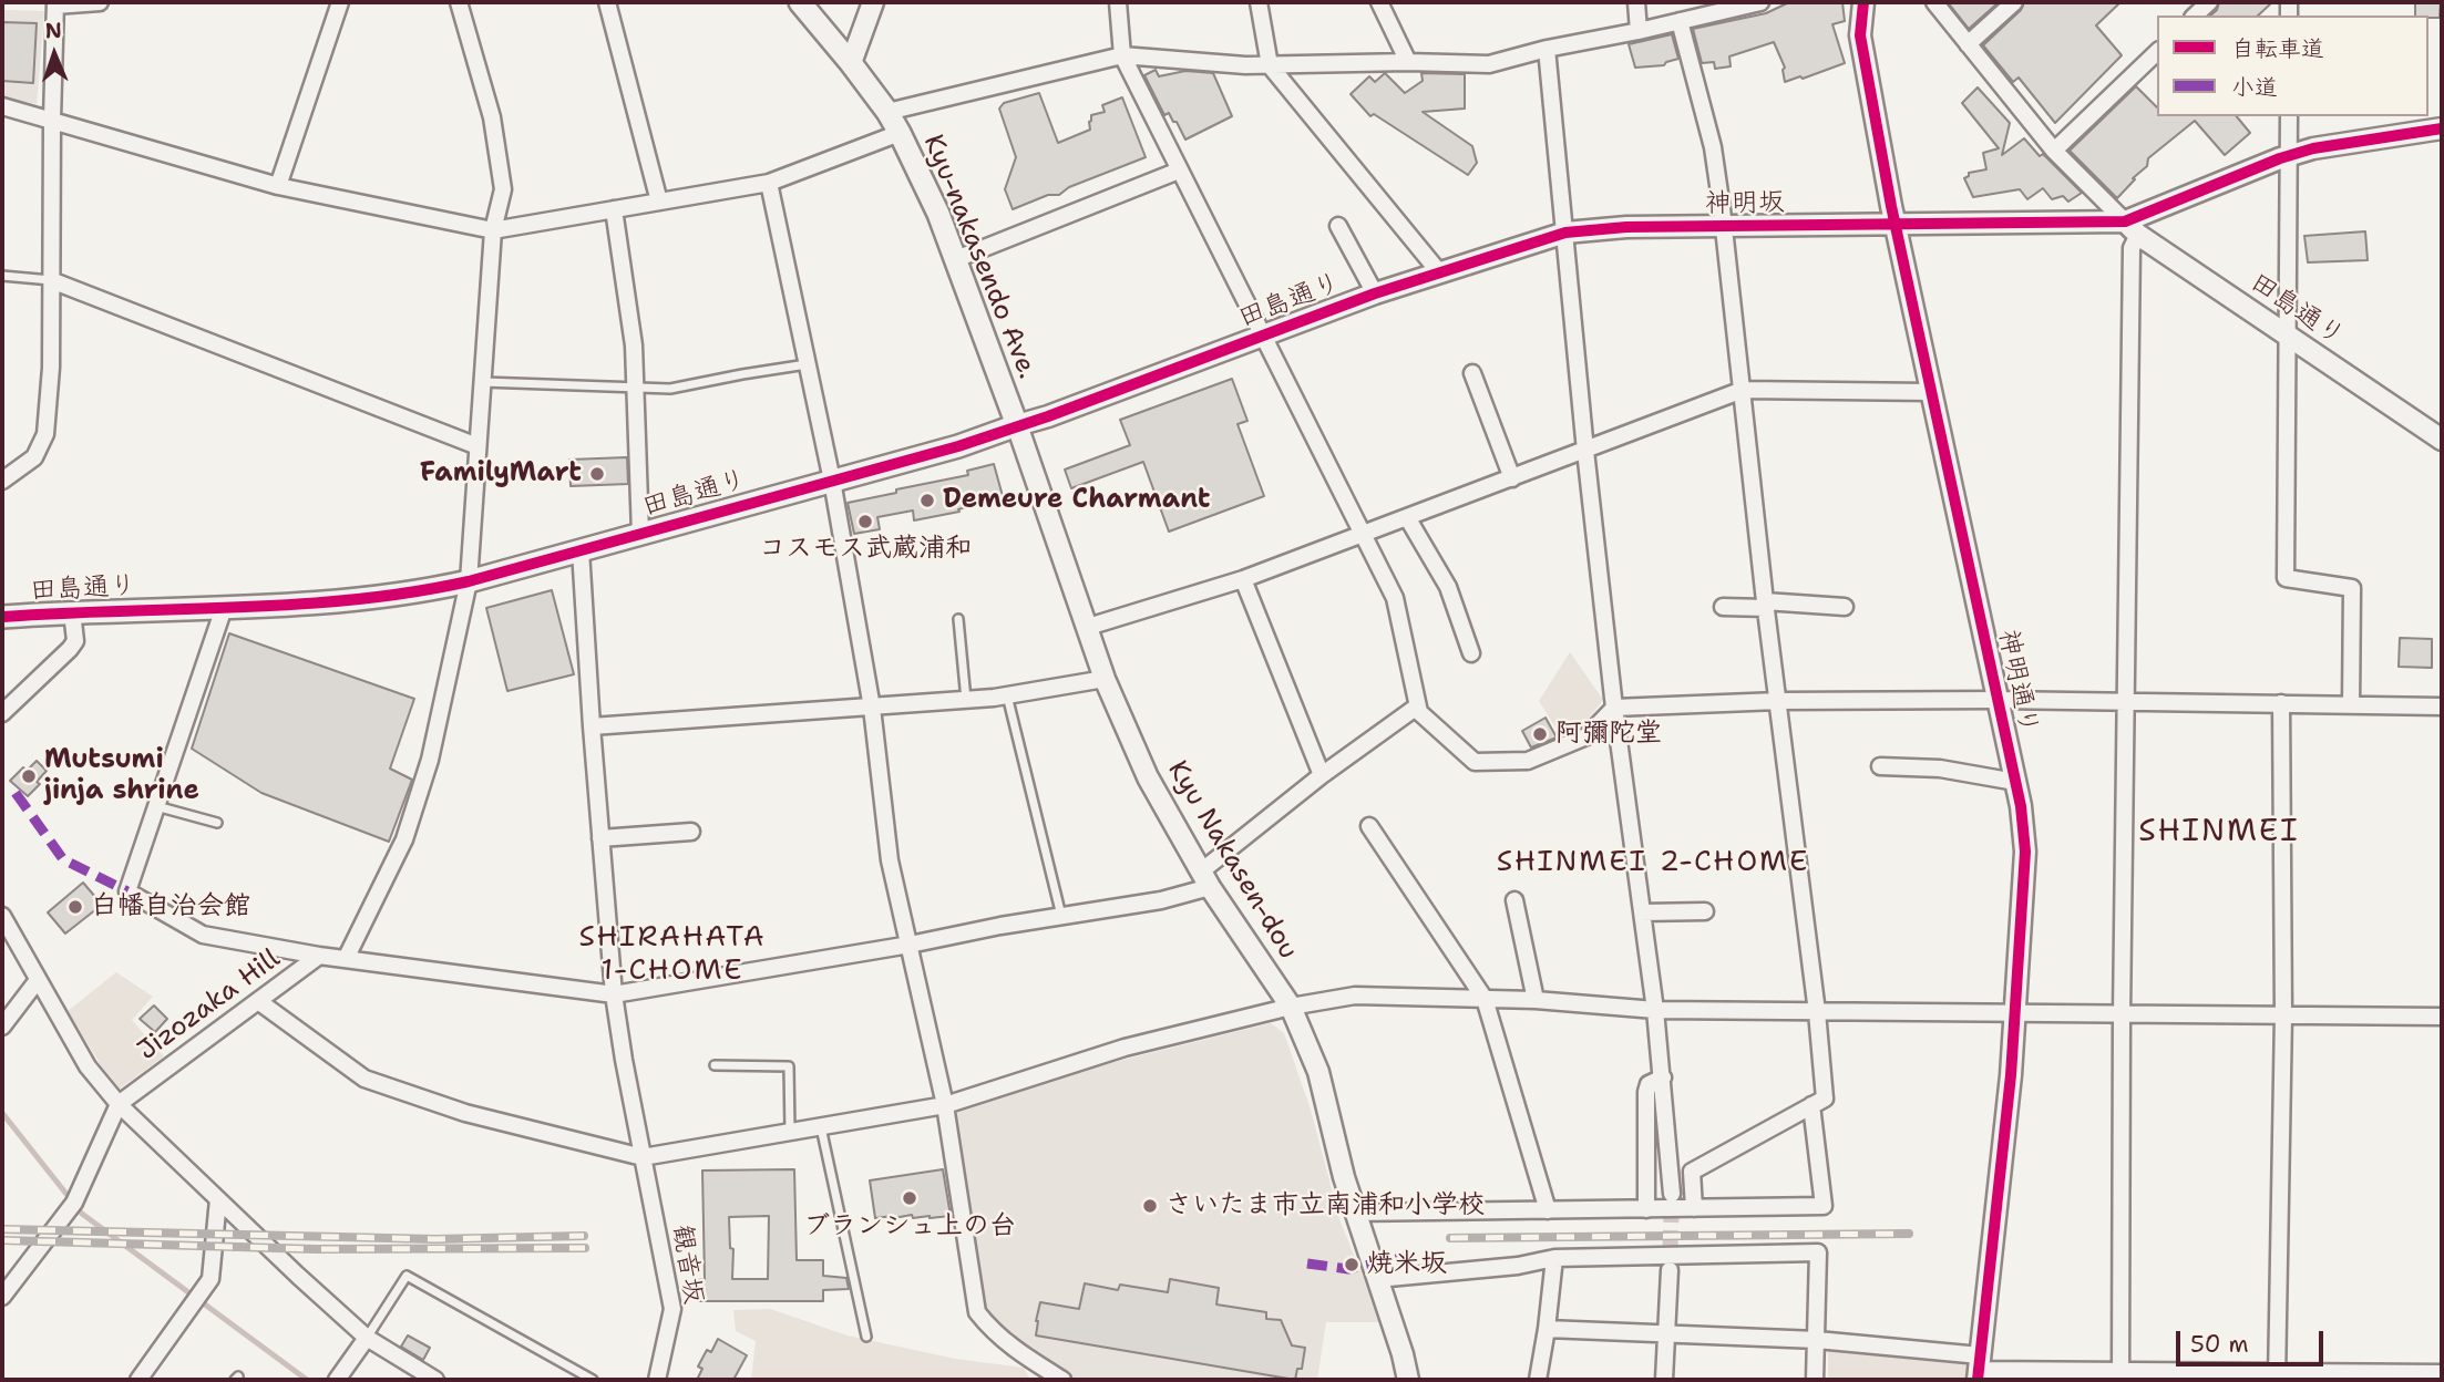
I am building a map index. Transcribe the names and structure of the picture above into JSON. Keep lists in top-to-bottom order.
{
  "streets": {
    "main road": ["Kyu-nakasendo Ave.", "田島通り"],
    "street": [
      "神明坂",
      "神明通り",
      "Kyu Nakasen-dou",
      "Jizozaka Hill",
      "観音坂"
    ]
  },
  "crossings": [
    ["神明坂", "田島通り"],
    ["神明坂", "神明通り"],
    ["Kyu-nakasendo Ave.", "田島通り"],
    ["Kyu-nakasendo Ave.", "Kyu Nakasen-dou"],
    ["田島通り", "Kyu Nakasen-dou"],
    ["田島通り", "観音坂"]
  ],
  "districts": ["SHINMEI", "SHINMEI 2-CHOME", "SHIRAHATA 1-CHOME"],
  "places": [
    "FamilyMart",
    "Demeure Charmant",
    "コスモス武蔵浦和",
    "阿彌陀堂",
    "Mutsumi jinja shrine",
    "白幡自治会館",
    "ブランシュ上の台",
    "さいたま市立南浦和小学校",
    "焼米坂"
  ],
  "legend": ["自転車道", "小道"],
  "scale_bar": "50 m",
  "north": "top"
}
